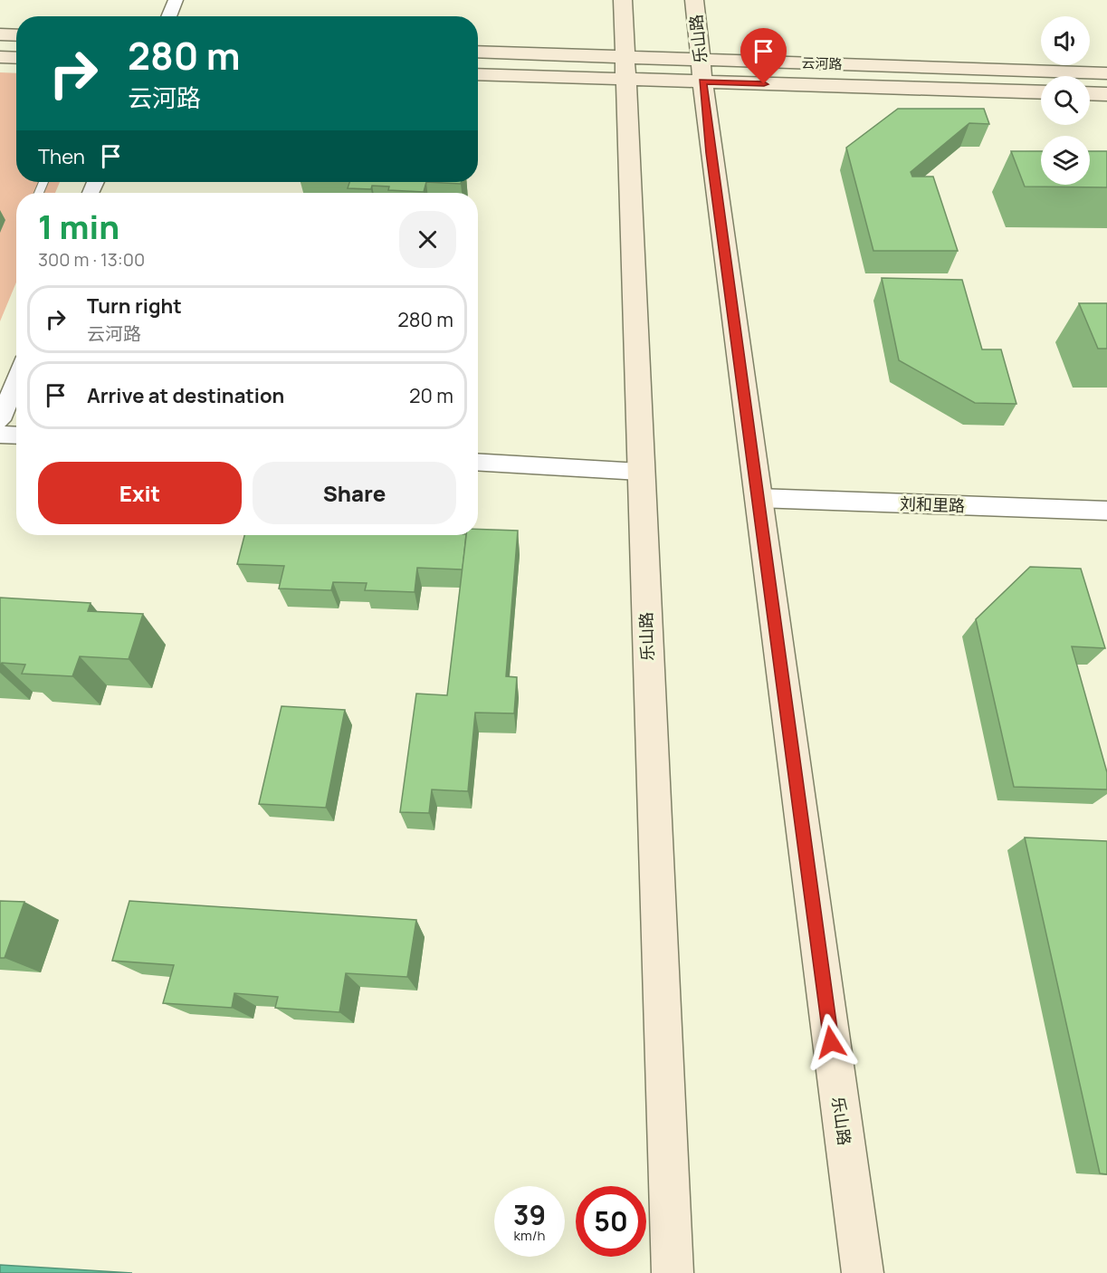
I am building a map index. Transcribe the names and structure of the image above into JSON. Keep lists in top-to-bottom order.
{
  "streets": {
    "main road": ["乐山路", "云河路"],
    "street": ["刘和里路"]
  },
  "crossings": [
    ["乐山路", "云河路"],
    ["乐山路", "刘和里路"]
  ],
  "page": {
    "turn": ["280 m", "云河路"],
    "then": "Then",
    "heading": ["1 min", "300 m · 13:00"],
    "list": [
      {
        "name": "Turn right",
        "note": "云河路",
        "value": "280 m"
      },
      {
        "name": "Arrive at destination",
        "value": "20 m"
      }
    ],
    "buttons": ["Exit", "Share"],
    "speed": "39 km/h",
    "limit": "50"
  }
}
